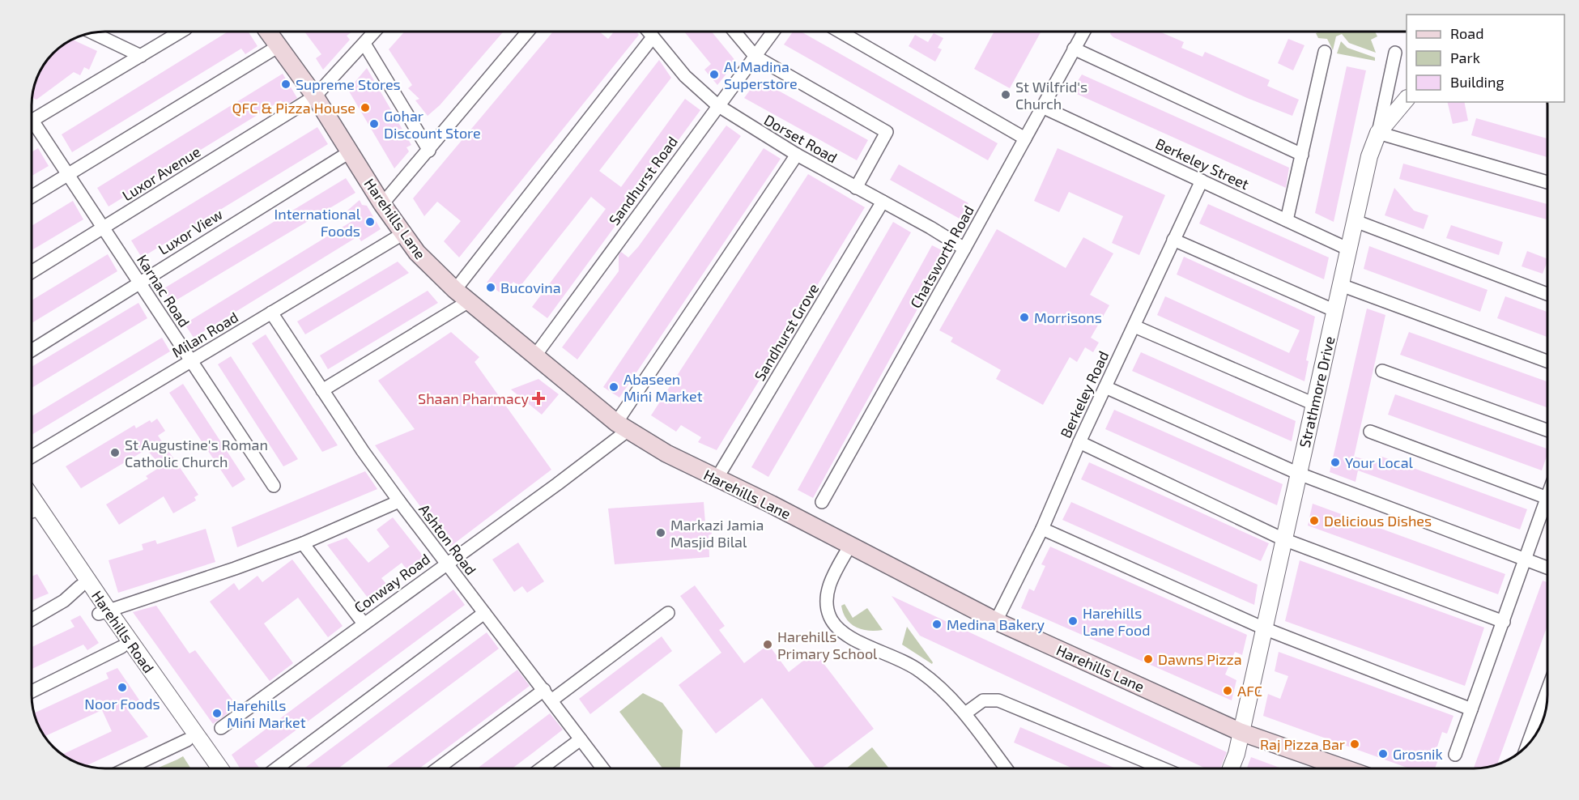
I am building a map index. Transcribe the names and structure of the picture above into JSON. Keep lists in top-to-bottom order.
{
  "streets": {
    "main road": ["Harehills Lane"],
    "street": [
      "Dorset Road",
      "Berkeley Street",
      "Luxor Avenue",
      "Sandhurst Road",
      "Luxor View",
      "Chatsworth Road",
      "Karnac Road",
      "Sandhurst Grove",
      "Milan Road",
      "Strathmore Drive",
      "Berkeley Road",
      "Ashton Road",
      "Conway Road",
      "Harehills Road"
    ]
  },
  "crossings": [
    ["Dorset Road", "Sandhurst Road"],
    ["Dorset Road", "Chatsworth Road"],
    ["Dorset Road", "Sandhurst Grove"],
    ["Dorset Road", "Conway Road"],
    ["Berkeley Street", "Chatsworth Road"],
    ["Berkeley Street", "Strathmore Drive"],
    ["Berkeley Street", "Berkeley Road"],
    ["Luxor Avenue", "Harehills Lane"],
    ["Luxor Avenue", "Karnac Road"],
    ["Sandhurst Road", "Harehills Lane"],
    ["Harehills Lane", "Luxor View"],
    ["Harehills Lane", "Sandhurst Grove"],
    ["Harehills Lane", "Milan Road"],
    ["Harehills Lane", "Strathmore Drive"],
    ["Harehills Lane", "Berkeley Road"],
    ["Harehills Lane", "Conway Road"],
    ["Luxor View", "Karnac Road"],
    ["Karnac Road", "Milan Road"],
    ["Milan Road", "Ashton Road"],
    ["Ashton Road", "Conway Road"]
  ],
  "places": {
    "other": [
      "Al Madina Superstore",
      "Supreme Stores",
      "St Wilfrid's Church",
      "QFC & Pizza House",
      "Gohar Discount Store",
      "International Foods",
      "Bucovina",
      "Morrisons",
      "Abaseen Mini Market",
      "St Augustine's Roman Catholic Church",
      "Your Local",
      "Delicious Dishes",
      "Markazi Jamia Masjid Bilal",
      "Harehills Lane Food",
      "Medina Bakery",
      "Harehills Primary School",
      "Dawns Pizza",
      "Noor Foods",
      "AFC",
      "Harehills Mini Market",
      "Raj Pizza Bar",
      "Grosnik"
    ],
    "health": ["Shaan Pharmacy"]
  },
  "legend": ["Road", "Park", "Building"]
}
